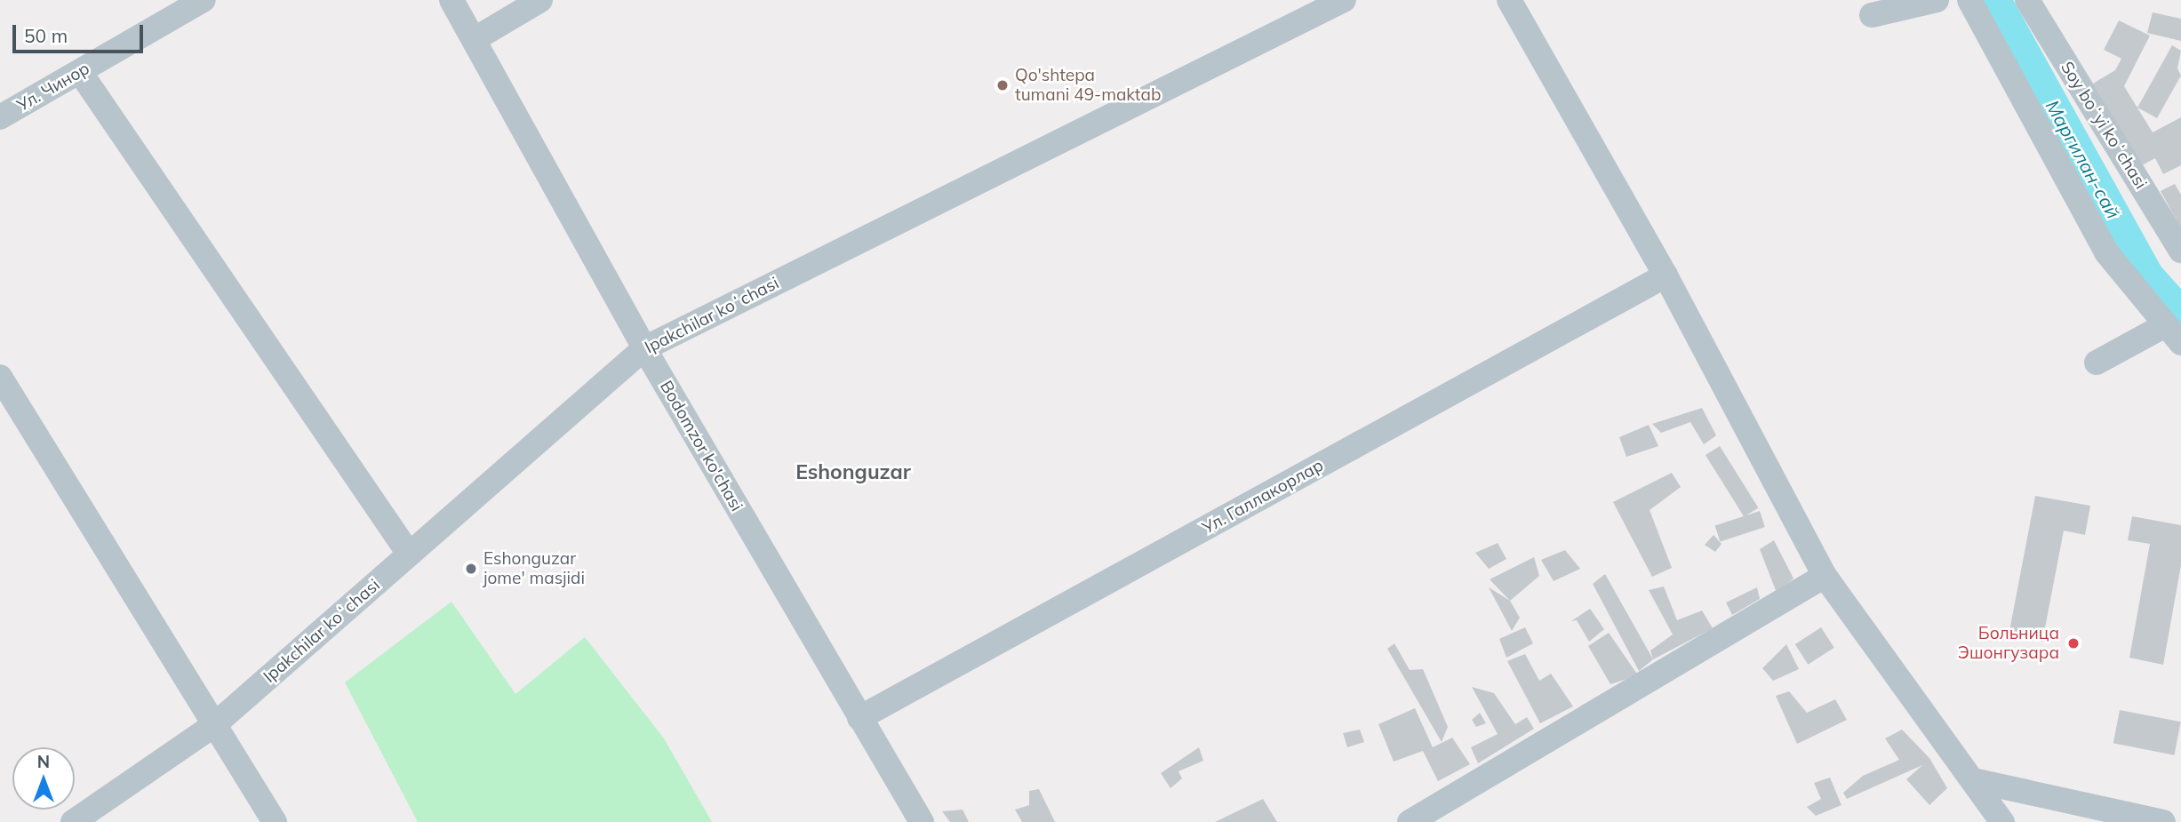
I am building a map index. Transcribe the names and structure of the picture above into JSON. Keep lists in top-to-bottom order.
{
  "streets": {
    "street": [
      "Ул. Чинор",
      "Soy boʻyi koʻchasi",
      "Ipakchilar koʻchasi",
      "Bodomzor ko'chasi",
      "Ул. Галлакорлар"
    ]
  },
  "crossings": [
    ["Ipakchilar koʻchasi", "Bodomzor ko'chasi"],
    ["Bodomzor ko'chasi", "Ул. Галлакорлар"]
  ],
  "districts": ["Eshonguzar"],
  "water": ["Маргилан-сай"],
  "places": ["Qo'shtepa tumani 49-maktab", "Eshonguzar jome' masjidi", "Больница Эшонгузара"],
  "scale_bar": "50 m",
  "north": "top"
}
